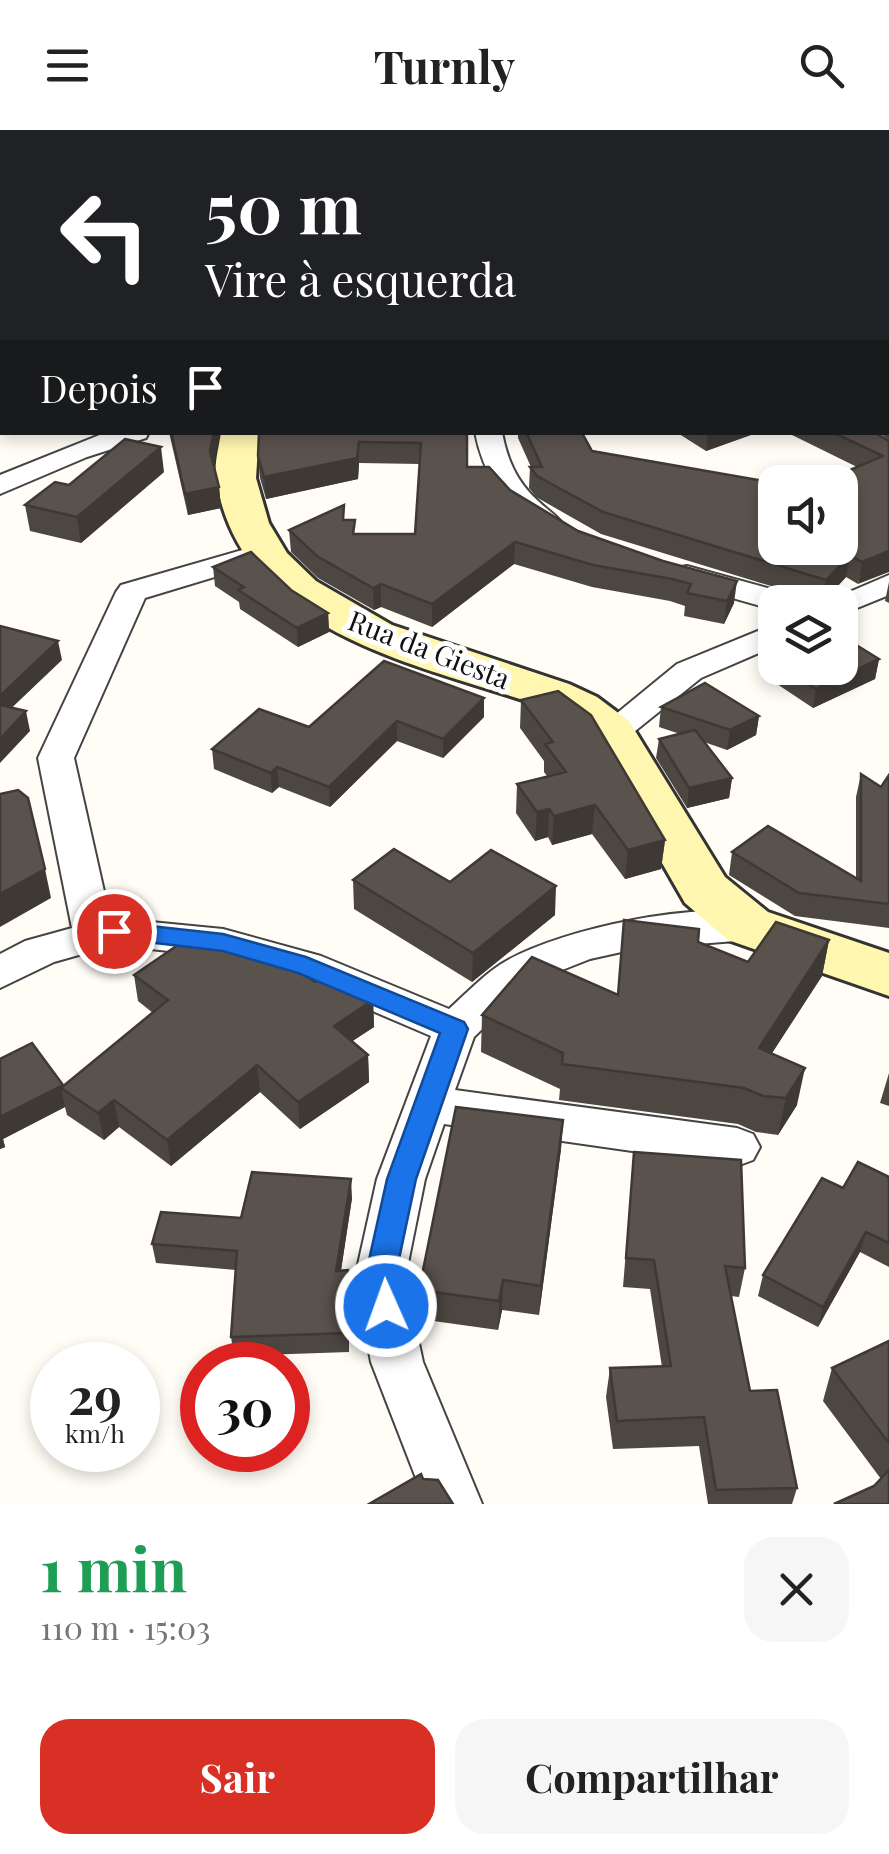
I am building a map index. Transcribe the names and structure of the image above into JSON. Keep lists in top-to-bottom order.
{
  "streets": {
    "street": ["Rua da Giesta"]
  },
  "page": {
    "header": "Turnly",
    "turn": ["50 m", "Vire à esquerda"],
    "then": "Depois",
    "speed": "29 km/h",
    "limit": "30",
    "heading": ["1 min", "110 m · 15:03"],
    "buttons": ["Sair", "Compartilhar"]
  }
}
